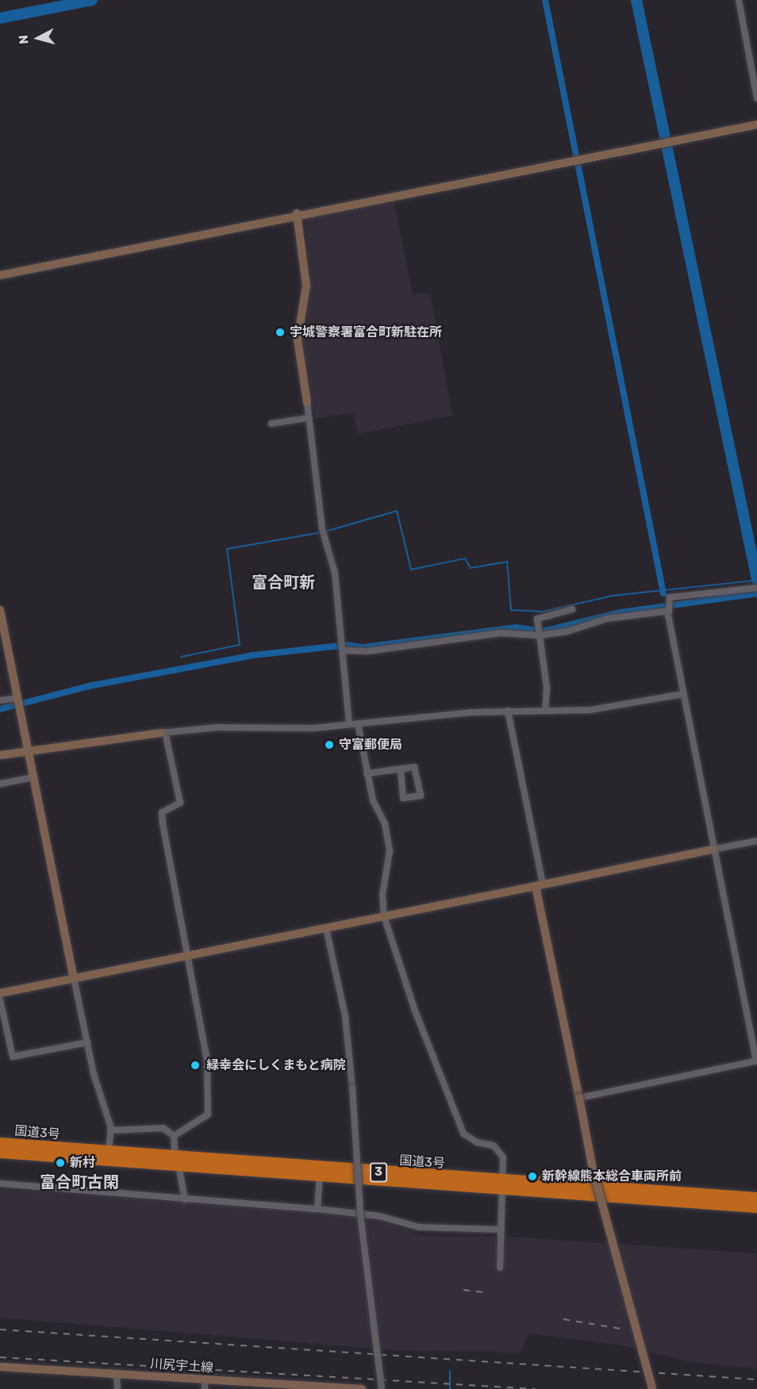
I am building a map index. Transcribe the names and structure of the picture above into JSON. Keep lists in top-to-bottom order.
{
  "streets": {
    "highway": ["国道3号", "3"],
    "street": ["川尻宇土線"]
  },
  "districts": ["富合町新", "富合町古閑"],
  "places": [
    "宇城警察署富合町新駐在所",
    "守富郵便局",
    "緑幸会にしくまもと病院",
    "新村",
    "新幹線熊本総合車両所前"
  ],
  "north": "left"
}
